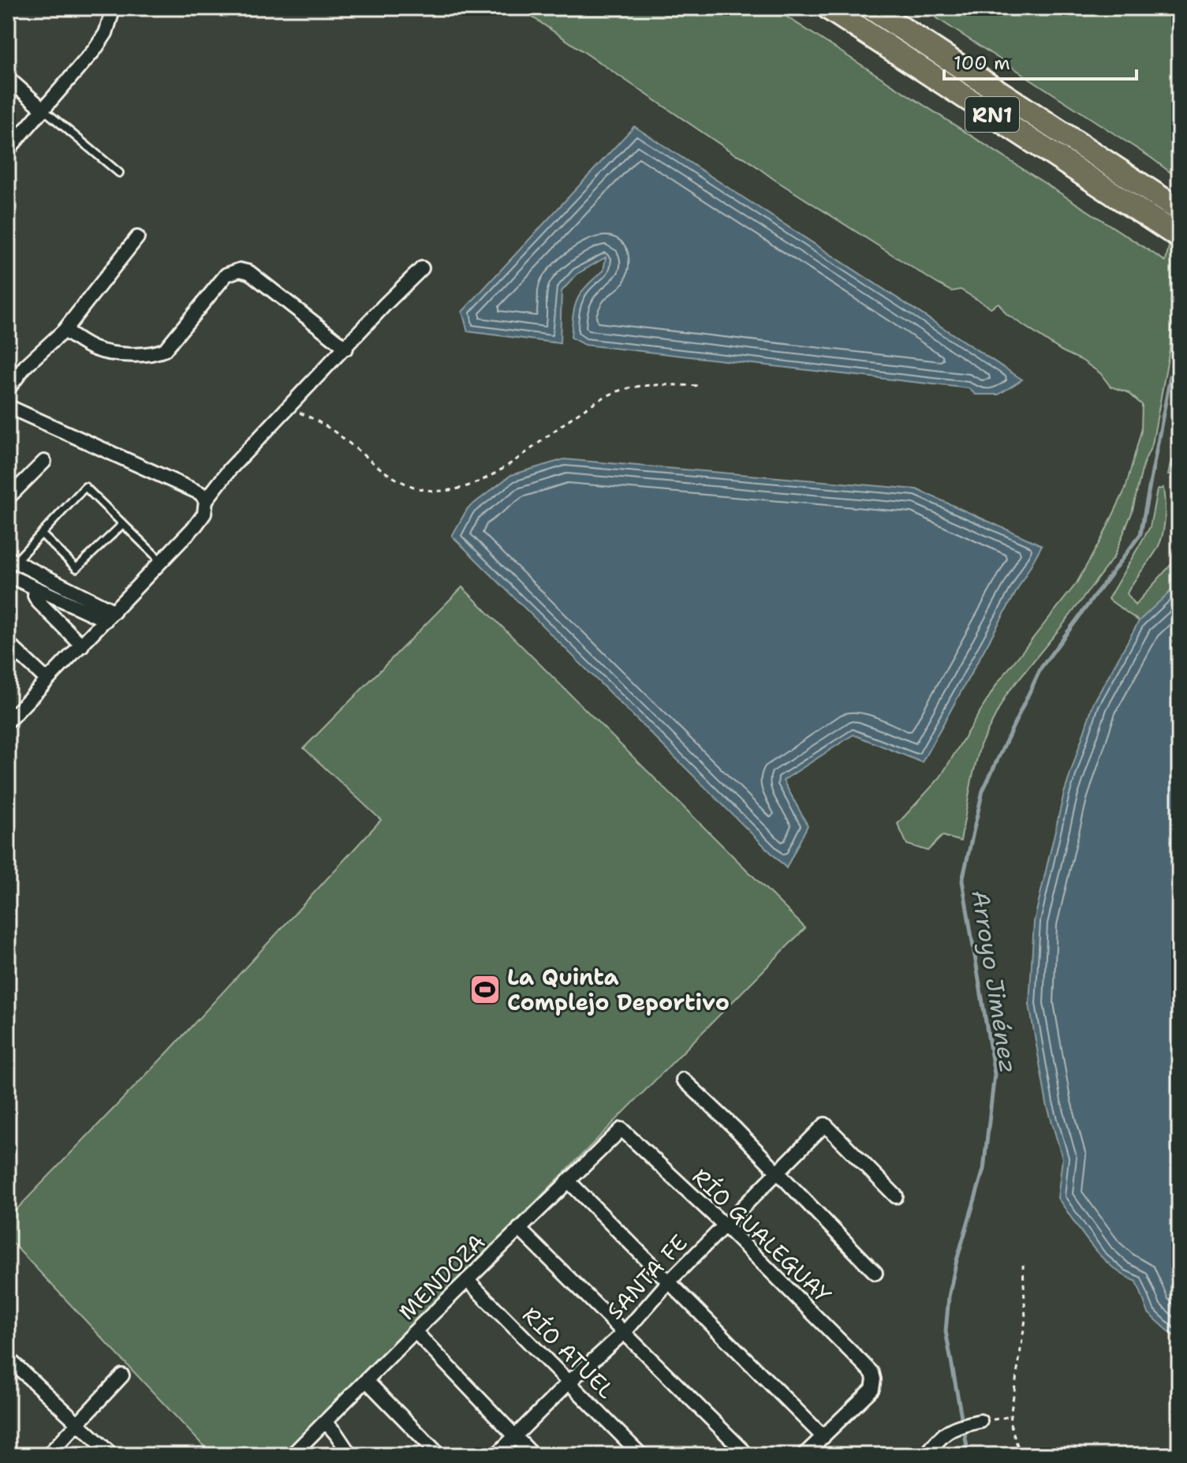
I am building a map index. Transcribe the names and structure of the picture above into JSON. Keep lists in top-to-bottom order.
{
  "streets": {
    "highway": ["RN1"],
    "street": [
      "RÍO GUALEGUAY",
      "MENDOZA",
      "SANTA FE",
      "RÍO ATUEL"
    ]
  },
  "crossings": [
    ["RÍO GUALEGUAY", "MENDOZA"],
    ["RÍO GUALEGUAY", "SANTA FE"],
    ["MENDOZA", "RÍO ATUEL"],
    ["SANTA FE", "RÍO ATUEL"]
  ],
  "water": ["Arroyo Jiménez"],
  "places": {
    "sports": ["La Quinta Complejo Deportivo"]
  },
  "scale_bar": "100 m"
}
